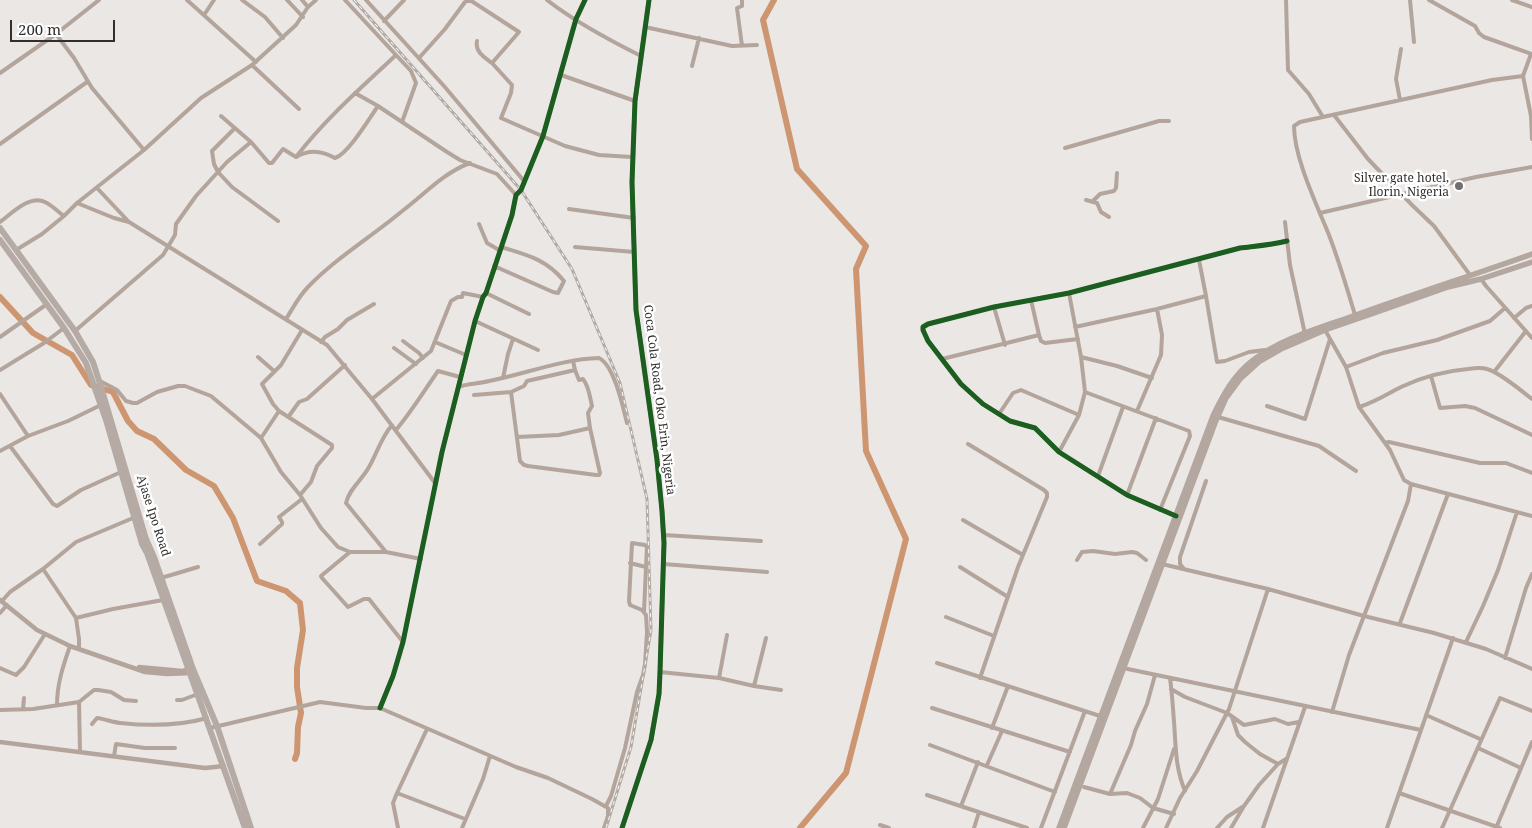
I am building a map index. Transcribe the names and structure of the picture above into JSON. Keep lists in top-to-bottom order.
{
  "streets": {
    "highway": ["Ajase Ipo Road"],
    "street": ["Coca Cola Road, Oko Erin, Nigeria"]
  },
  "places": ["Silver gate hotel, Ilorin, Nigeria"],
  "scale_bar": "200 m"
}
